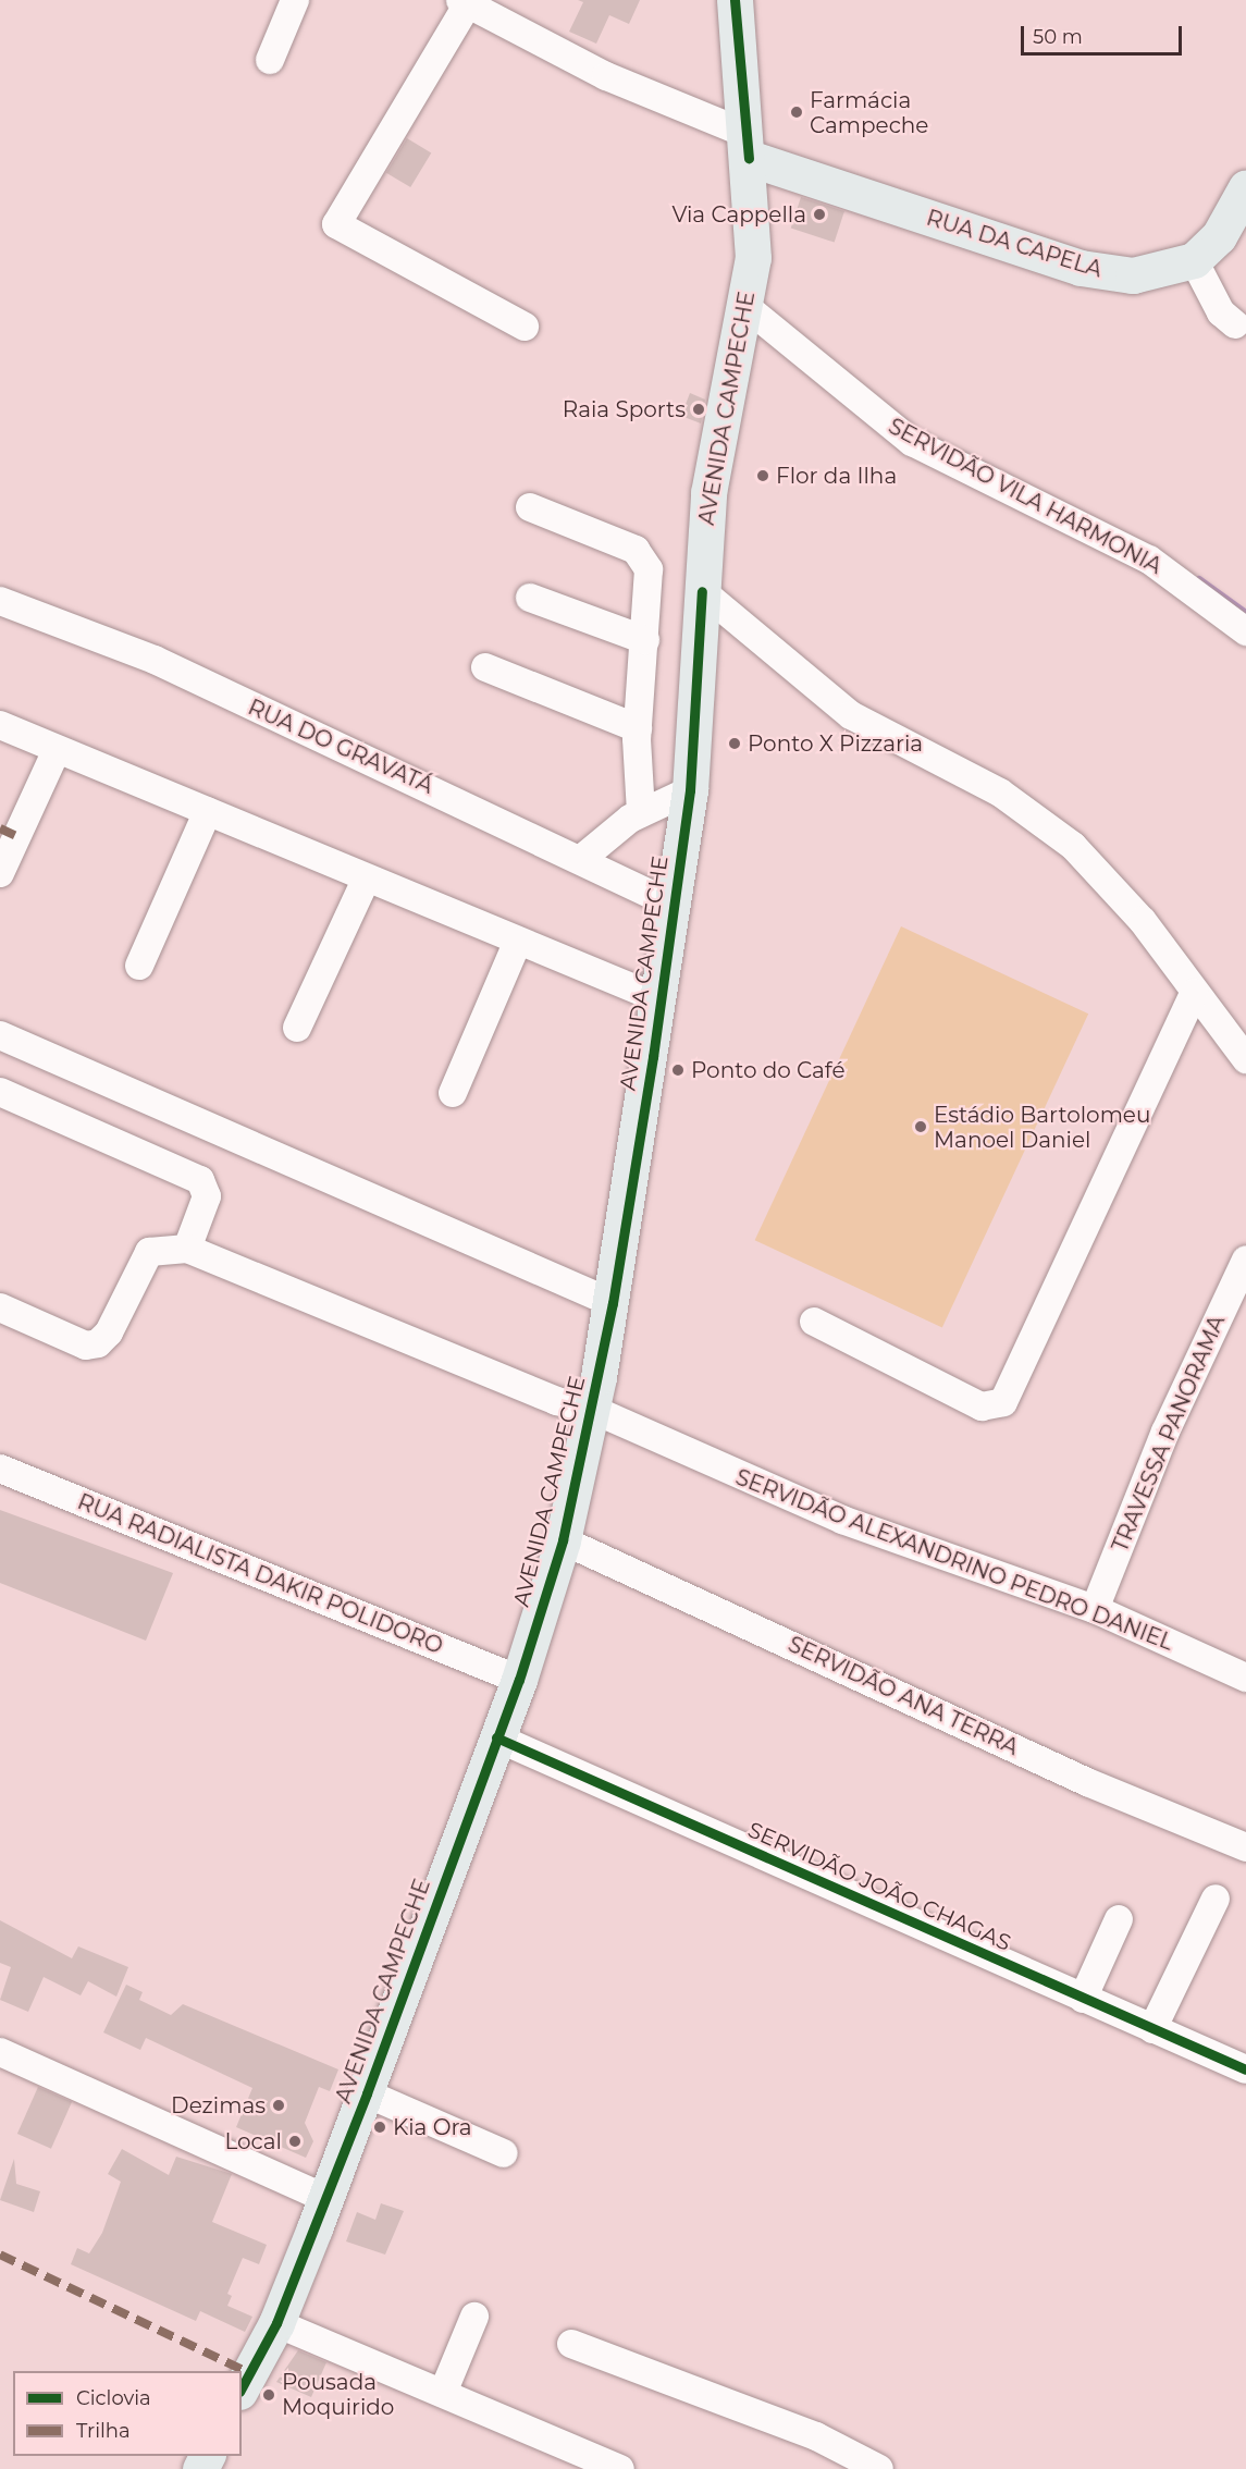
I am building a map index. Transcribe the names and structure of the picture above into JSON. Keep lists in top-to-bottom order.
{
  "streets": {
    "main road": ["RUA DA CAPELA", "AVENIDA CAMPECHE"],
    "street": [
      "SERVIDÃO VILA HARMONIA",
      "RUA DO GRAVATÁ",
      "TRAVESSA PANORAMA",
      "SERVIDÃO ALEXANDRINO PEDRO DANIEL",
      "RUA RADIALISTA DAKIR POLIDORO",
      "SERVIDÃO ANA TERRA",
      "SERVIDÃO JOÃO CHAGAS"
    ]
  },
  "crossings": [
    ["RUA DA CAPELA", "AVENIDA CAMPECHE"],
    ["AVENIDA CAMPECHE", "SERVIDÃO VILA HARMONIA"],
    ["AVENIDA CAMPECHE", "RUA DO GRAVATÁ"],
    ["AVENIDA CAMPECHE", "SERVIDÃO ALEXANDRINO PEDRO DANIEL"],
    ["AVENIDA CAMPECHE", "RUA RADIALISTA DAKIR POLIDORO"],
    ["AVENIDA CAMPECHE", "SERVIDÃO ANA TERRA"],
    ["AVENIDA CAMPECHE", "SERVIDÃO JOÃO CHAGAS"],
    ["TRAVESSA PANORAMA", "SERVIDÃO ALEXANDRINO PEDRO DANIEL"]
  ],
  "places": [
    "Farmácia Campeche",
    "Via Cappella",
    "Raia Sports",
    "Flor da Ilha",
    "Ponto X Pizzaria",
    "Ponto do Café",
    "Estádio Bartolomeu Manoel Daniel",
    "Dezimas",
    "Kia Ora",
    "Local",
    "Pousada Moquirido"
  ],
  "legend": ["Ciclovia", "Trilha"],
  "scale_bar": "50 m"
}
